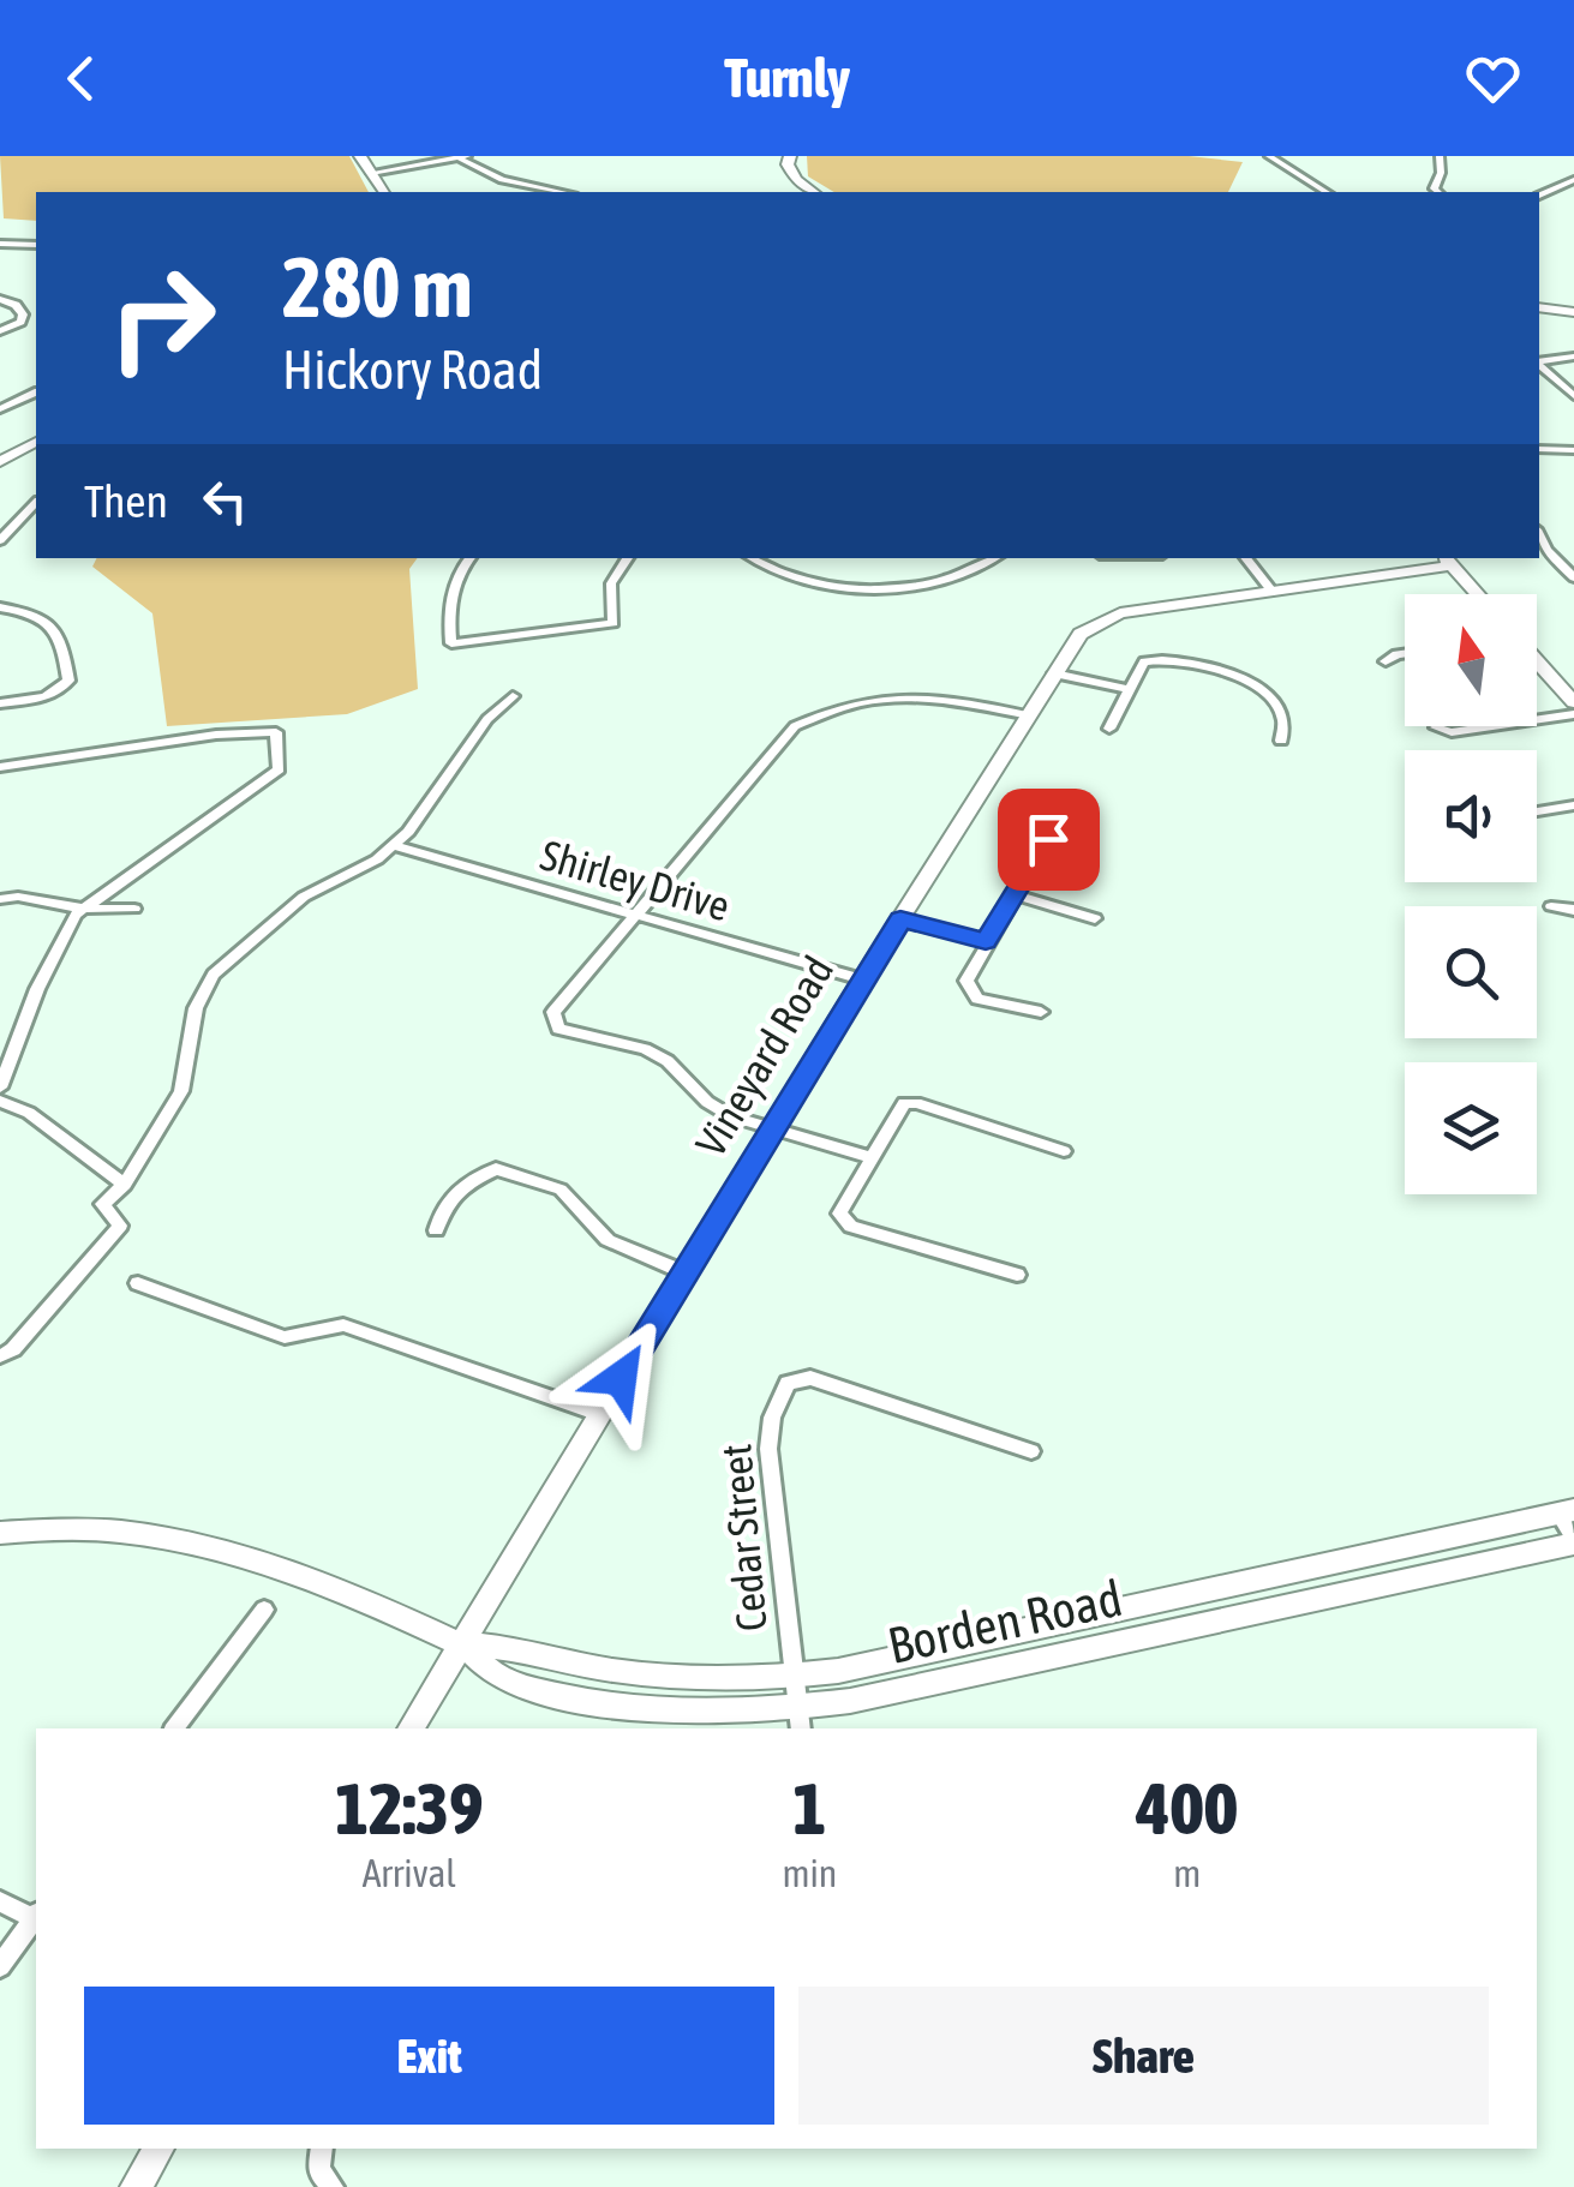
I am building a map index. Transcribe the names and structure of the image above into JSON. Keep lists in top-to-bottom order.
{
  "streets": {
    "main road": ["Vineyard Road", "Borden Road"],
    "street": ["Shirley Drive", "Cedar Street"]
  },
  "crossings": [
    ["Shirley Drive", "Vineyard Road"],
    ["Vineyard Road", "Borden Road"],
    ["Cedar Street", "Borden Road"]
  ],
  "north": "top",
  "page": {
    "header": "Turnly",
    "turn": ["280 m", "Hickory Road"],
    "then": "Then",
    "eta": [
      "12:39",
      "Arrival",
      "1",
      "min",
      "400",
      "m"
    ],
    "buttons": ["Exit", "Share"]
  }
}
